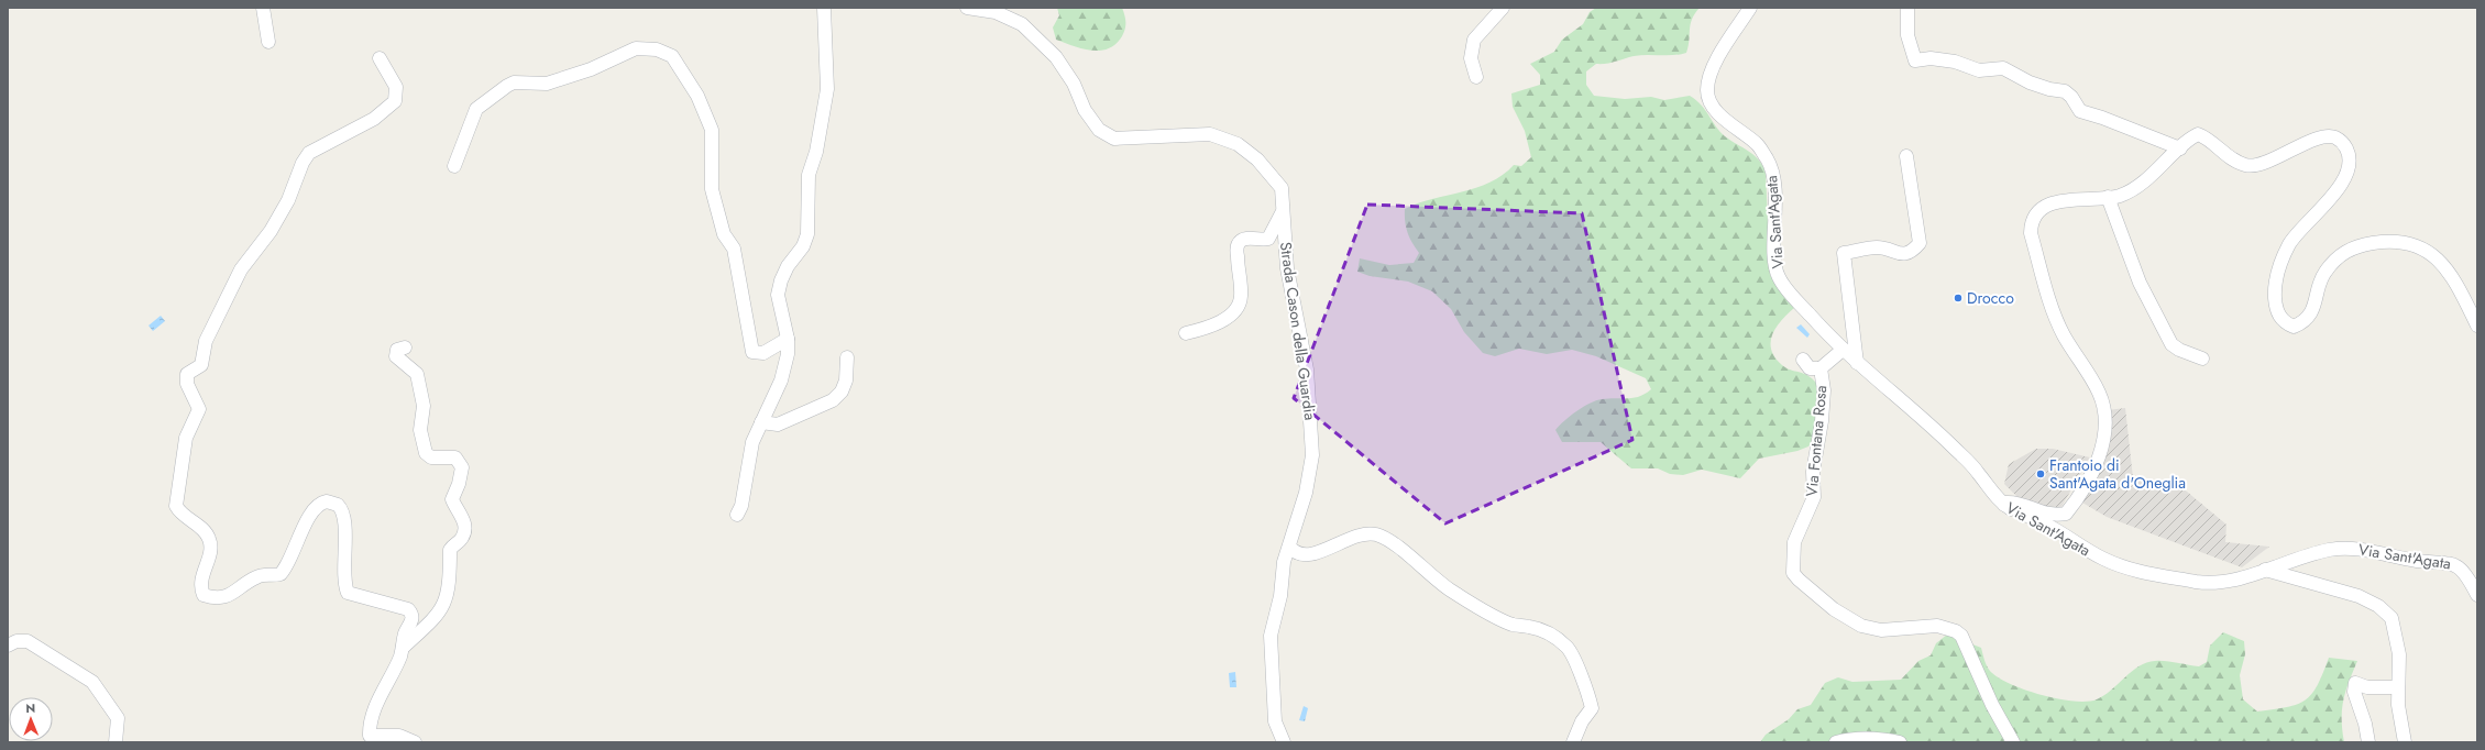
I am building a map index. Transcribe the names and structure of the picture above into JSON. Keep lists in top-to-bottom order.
{
  "streets": {
    "street": ["Via Sant'Agata", "Strada Cason della Guardia", "Via Fontana Rosa"]
  },
  "crossings": [
    ["Via Sant'Agata", "Via Fontana Rosa"]
  ],
  "places": ["Drocco", "Frantoio di Sant'Agata d'Oneglia"],
  "north": "top"
}
